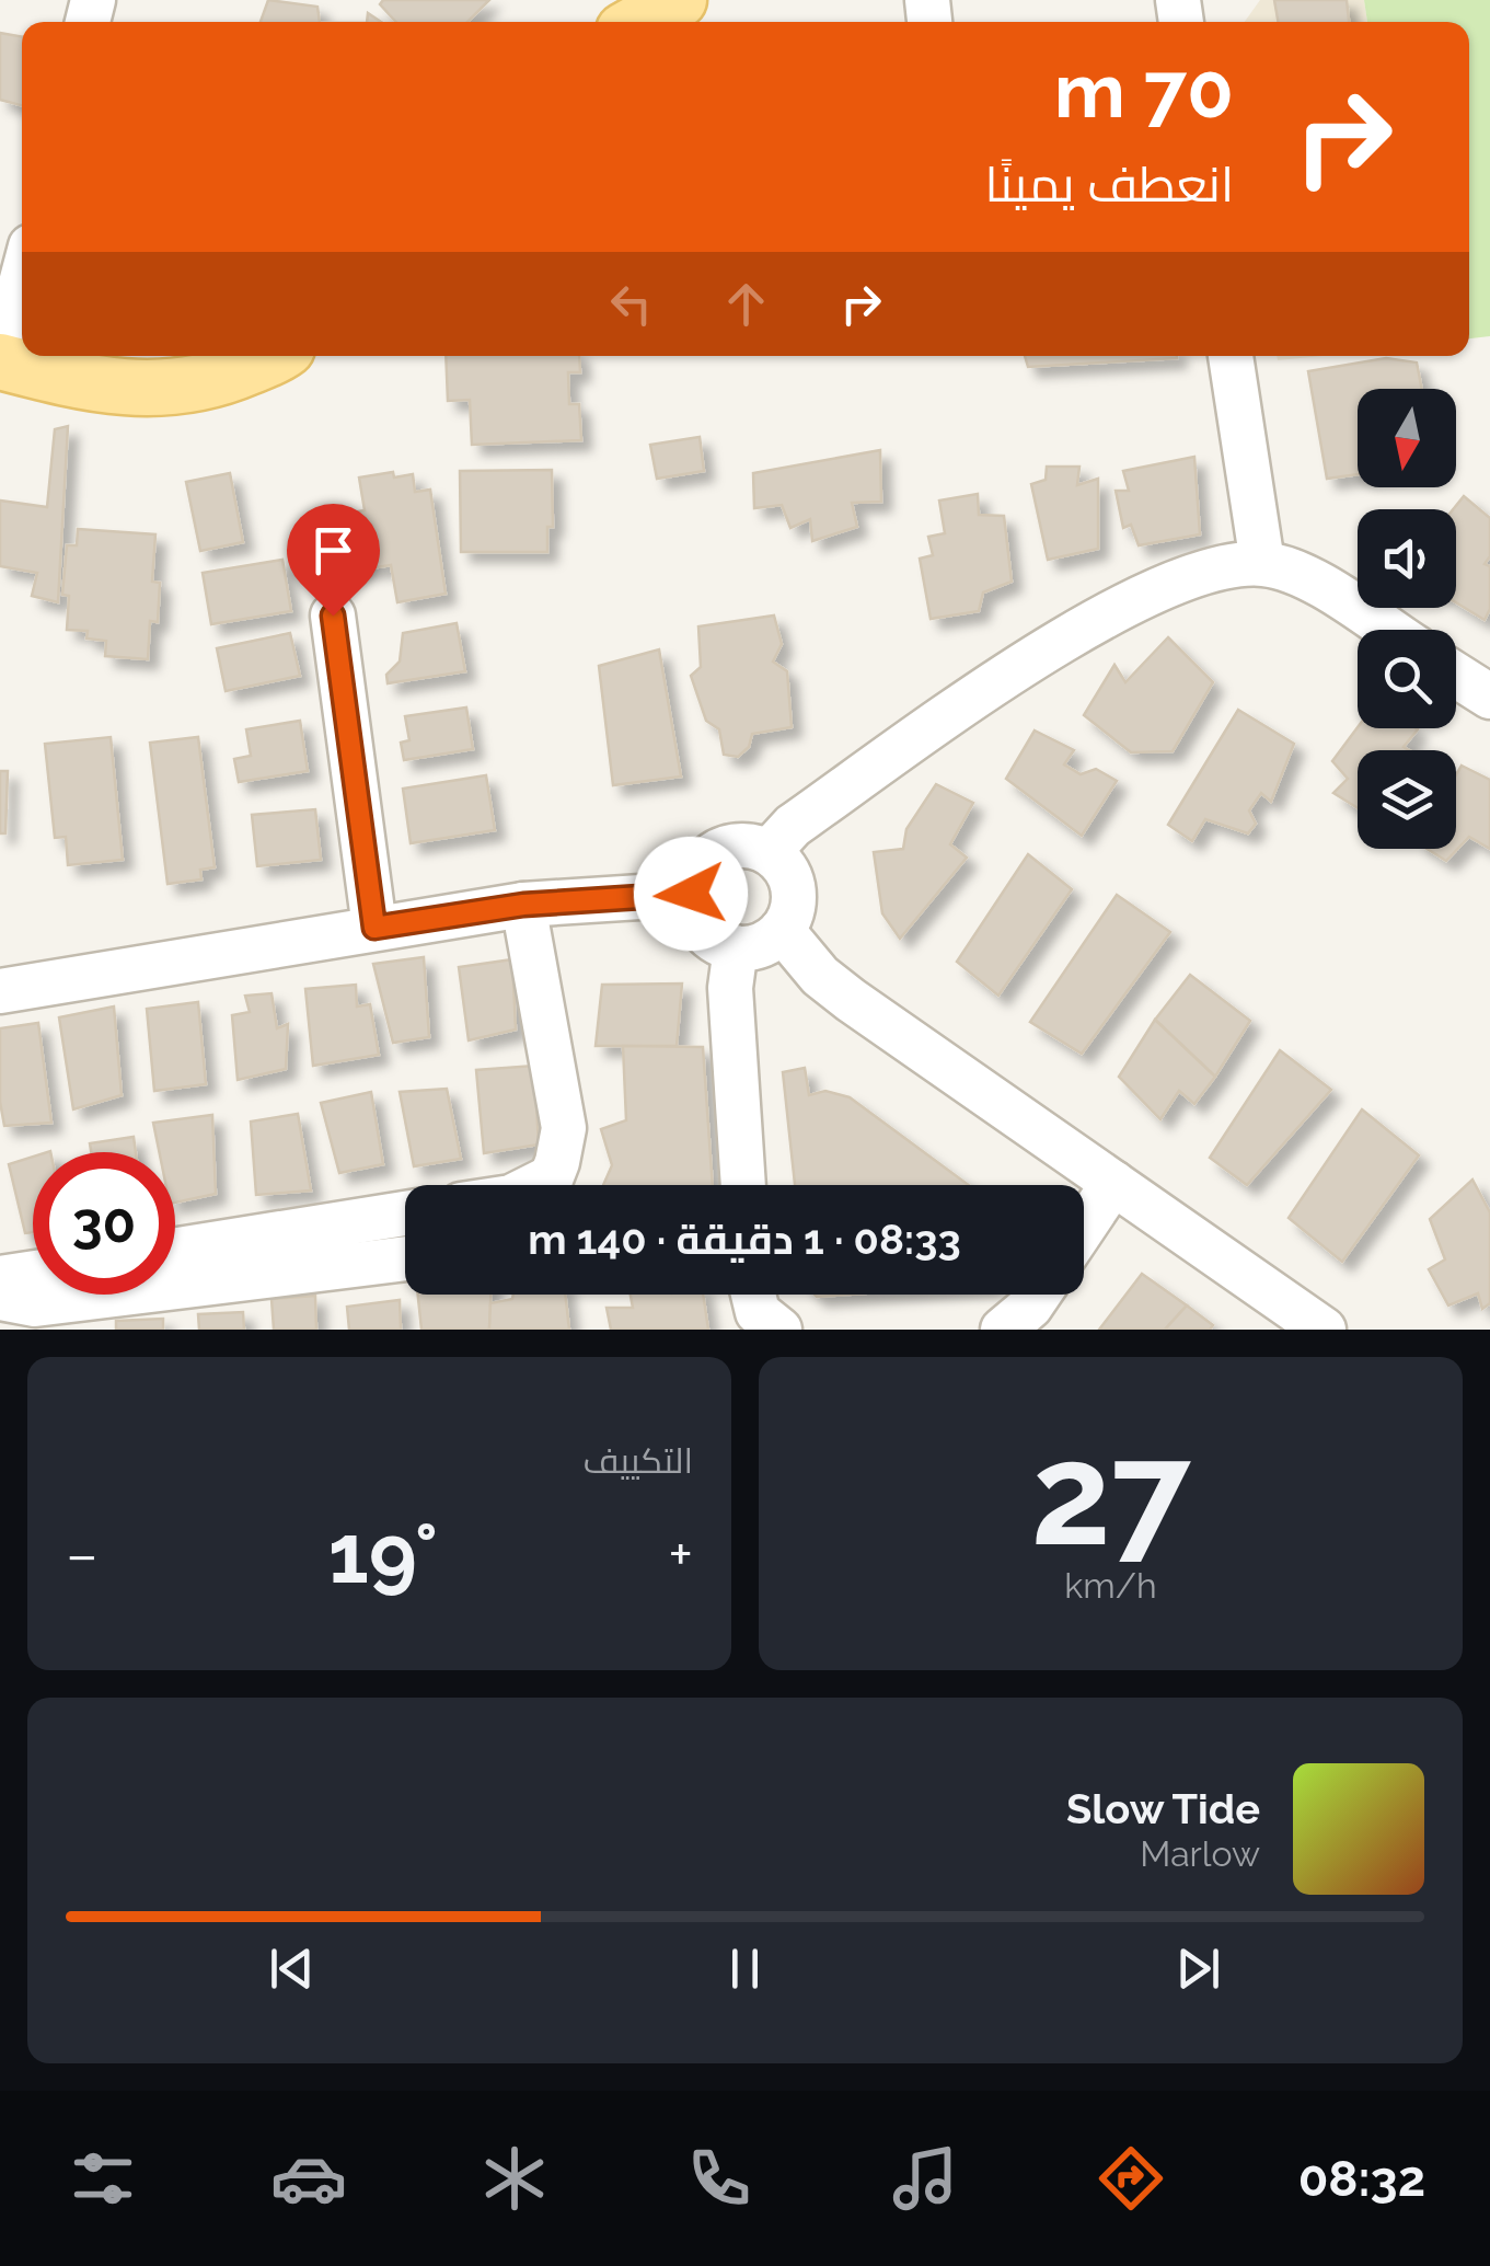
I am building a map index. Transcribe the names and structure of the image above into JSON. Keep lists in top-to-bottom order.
{
  "north": "bottom",
  "page": {
    "turn": ["70 m", "انعطف يمينًا"],
    "limit": "30",
    "trip": "08:33 · 1 دقيقة · 140 m",
    "tile": [
      ["27", "km/h"],
      "التكييف"
    ],
    "heat": ["−", "19°", "+"],
    "song": ["Slow Tide", "Marlow"],
    "tabs": "08:32"
  }
}
